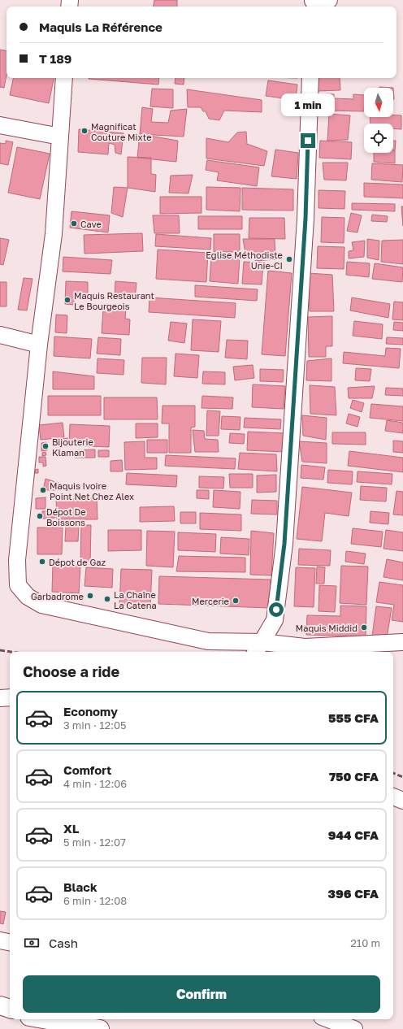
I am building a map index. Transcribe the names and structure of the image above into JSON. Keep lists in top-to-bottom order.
{
  "places": [
    "Magnificat Couture Mixte",
    "Cave",
    "Eglise Méthodiste Unie-CI",
    "Maquis Restaurant Le Bourgeois",
    "Bijouterie Klaman",
    "Maquis Ivoire Point Net Chez Alex",
    "Dépot De Boissons",
    "Dépot de Gaz",
    "Garbadrome",
    "La Chaîne La Catena",
    "Mercerie",
    "Maquis Middid"
  ],
  "north": "bottom",
  "page": {
    "banner": ["Maquis La Référence", "T 189"],
    "bubble": "1 min",
    "heading": "Choose a ride",
    "list": [
      {
        "name": "Economy",
        "note": "3 min · 12:05",
        "value": "555 CFA"
      },
      {
        "name": "Comfort",
        "note": "4 min · 12:06",
        "value": "750 CFA"
      },
      {
        "name": "XL",
        "note": "5 min · 12:07",
        "value": "944 CFA"
      },
      {
        "name": "Black",
        "note": "6 min · 12:08",
        "value": "396 CFA"
      }
    ],
    "pay": ["Cash", "210 m"],
    "buttons": "Confirm"
  }
}
